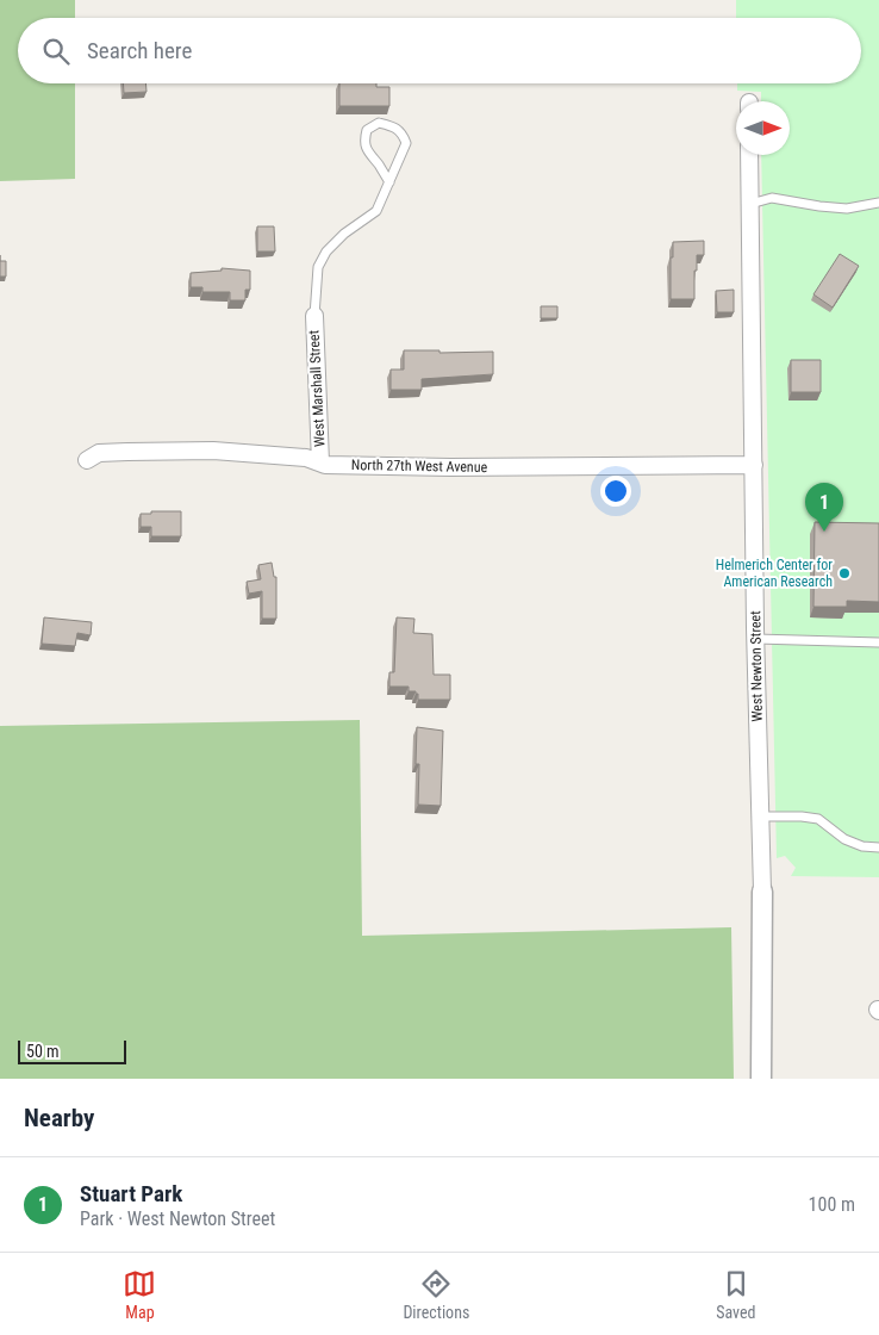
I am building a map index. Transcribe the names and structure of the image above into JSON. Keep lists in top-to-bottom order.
{
  "streets": {
    "street": ["West Marshall Street", "North 27th West Avenue", "West Newton Street"]
  },
  "crossings": [
    ["West Marshall Street", "North 27th West Avenue"],
    ["North 27th West Avenue", "West Newton Street"]
  ],
  "places": ["Helmerich Center for American Research"],
  "scale_bar": "50 m",
  "north": "right",
  "page": {
    "search": "Search here",
    "pins": "1",
    "scale": "50 m",
    "heading": "Nearby",
    "list": [
      {
        "mark": "1",
        "name": "Stuart Park",
        "note": "Park · West Newton Street",
        "value": "100 m"
      }
    ],
    "nav": ["Map", "Directions", "Saved"]
  }
}
